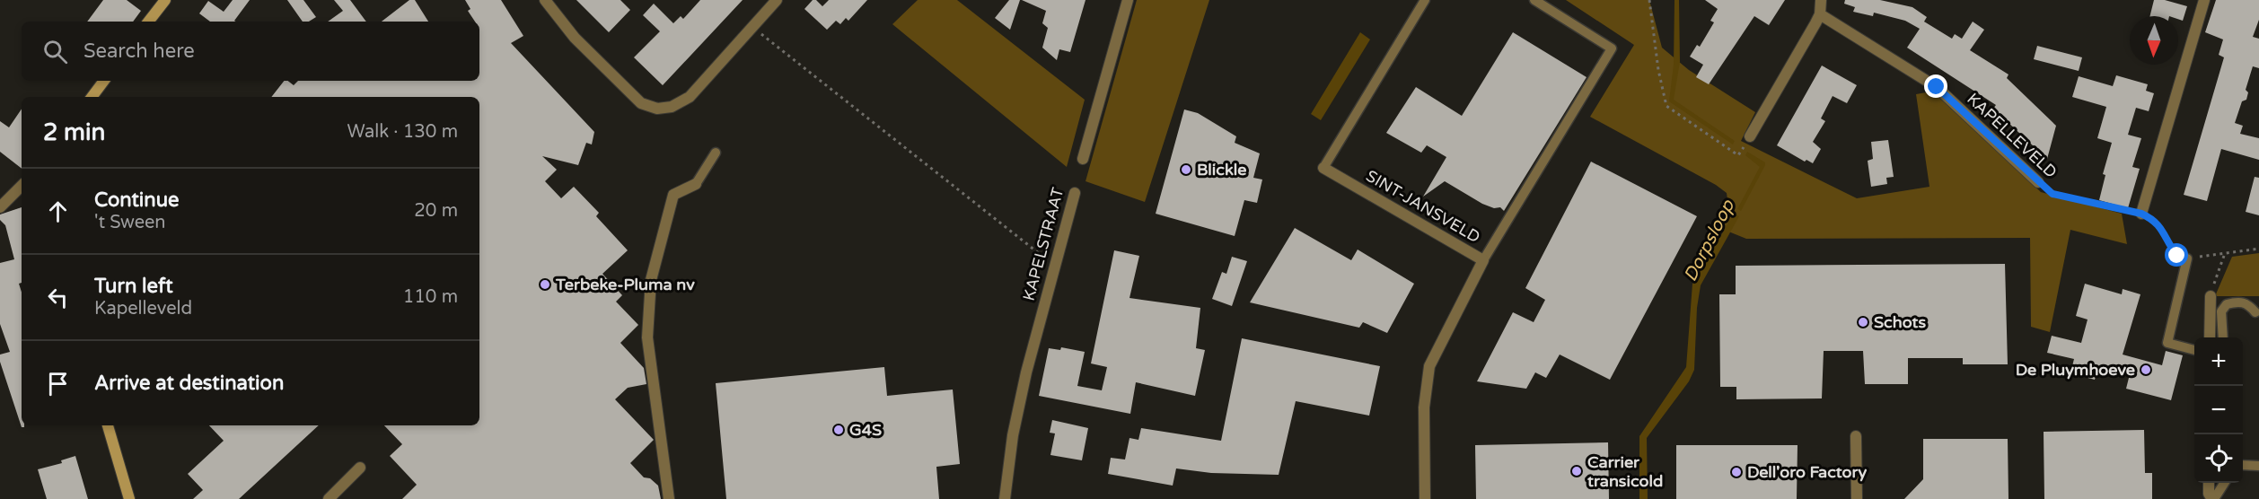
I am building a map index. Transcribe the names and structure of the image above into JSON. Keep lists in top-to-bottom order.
{
  "streets": {
    "street": ["KAPELLEVELD", "SINT-JANSVELD", "KAPELSTRAAT"]
  },
  "water": ["Dorpsloop"],
  "places": [
    "Blickle",
    "Terbeke-Pluma nv",
    "Schots",
    "De Pluymhoeve",
    "G4S",
    "Carrier transicold",
    "Dell'oro Factory"
  ],
  "north": "bottom",
  "page": {
    "search": "Search here",
    "heading": ["2 min", "Walk · 130 m"],
    "list": [
      ["Continue", "'t Sween", "20 m"],
      ["Turn left", "Kapelleveld", "110 m"],
      "Arrive at destination"
    ],
    "map_buttons": ["+", "−"]
  }
}
